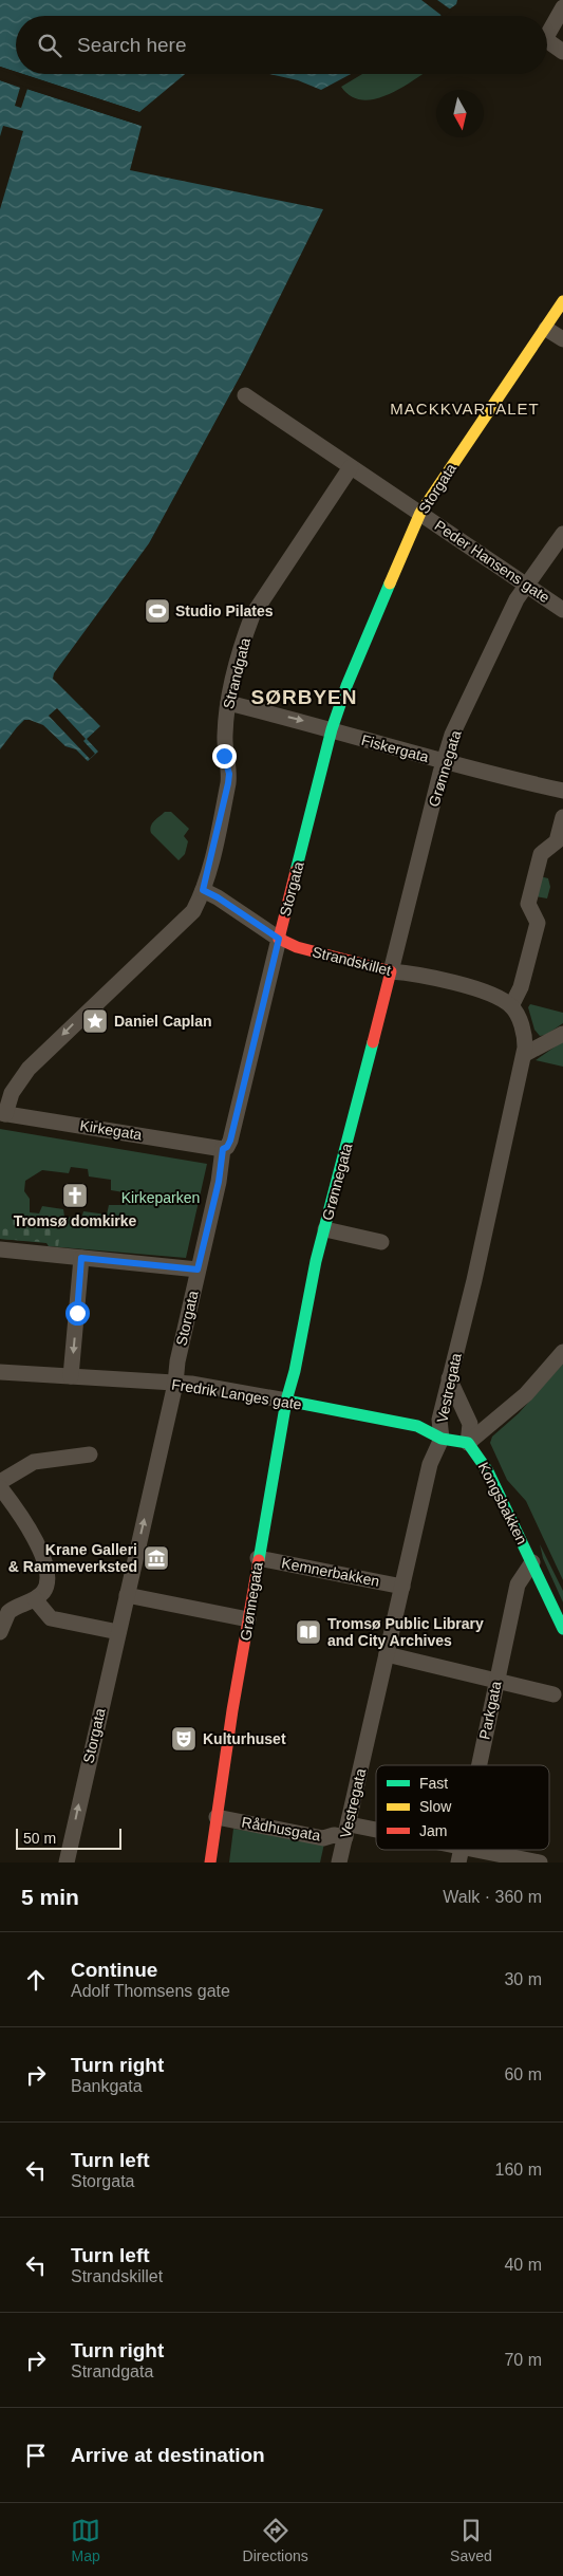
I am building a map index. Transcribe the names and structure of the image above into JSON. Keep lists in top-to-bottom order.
{
  "streets": {
    "street": [
      "Storgata",
      "Peder Hansens gate",
      "Strandgata",
      "Fiskergata",
      "Grønnegata",
      "Strandskillet",
      "Kirkegata",
      "Vestregata",
      "Fredrik Langes gate",
      "Kongsbakken",
      "Kemnerbakken",
      "Parkgata",
      "Rådhusgata"
    ]
  },
  "crossings": [
    ["Storgata", "Peder Hansens gate"],
    ["Storgata", "Fiskergata"],
    ["Storgata", "Strandskillet"],
    ["Storgata", "Kirkegata"],
    ["Storgata", "Fredrik Langes gate"],
    ["Peder Hansens gate", "Strandgata"],
    ["Peder Hansens gate", "Grønnegata"],
    ["Strandgata", "Fiskergata"],
    ["Strandgata", "Strandskillet"],
    ["Strandgata", "Kirkegata"],
    ["Fiskergata", "Grønnegata"],
    ["Grønnegata", "Strandskillet"],
    ["Grønnegata", "Fredrik Langes gate"],
    ["Grønnegata", "Kemnerbakken"],
    ["Grønnegata", "Rådhusgata"],
    ["Strandskillet", "Vestregata"],
    ["Vestregata", "Fredrik Langes gate"],
    ["Vestregata", "Kemnerbakken"],
    ["Vestregata", "Rådhusgata"],
    ["Fredrik Langes gate", "Kongsbakken"],
    ["Kongsbakken", "Parkgata"]
  ],
  "one_way": ["Strandgata"],
  "districts": ["MACKKVARTALET", "SØRBYEN"],
  "parks": ["Kirkeparken"],
  "places": {
    "sports": ["Studio Pilates"],
    "place": ["Daniel Caplan"],
    "church": ["Tromsø domkirke"],
    "museum": ["Krane Galleri & Rammeverksted"],
    "library": ["Tromsø Public Library and City Archives"],
    "theatre": ["Kulturhuset"]
  },
  "legend": ["Fast", "Slow", "Jam"],
  "scale_bar": "50 m",
  "north": "bottom",
  "page": {
    "search": "Search here",
    "scale": "50 m",
    "heading": ["5 min", "Walk · 360 m"],
    "list": [
      ["Continue", "Adolf Thomsens gate", "30 m"],
      ["Turn right", "Bankgata", "60 m"],
      ["Turn left", "Storgata", "160 m"],
      ["Turn left", "Strandskillet", "40 m"],
      ["Turn right", "Strandgata", "70 m"],
      "Arrive at destination"
    ],
    "nav": ["Map", "Directions", "Saved"]
  }
}
